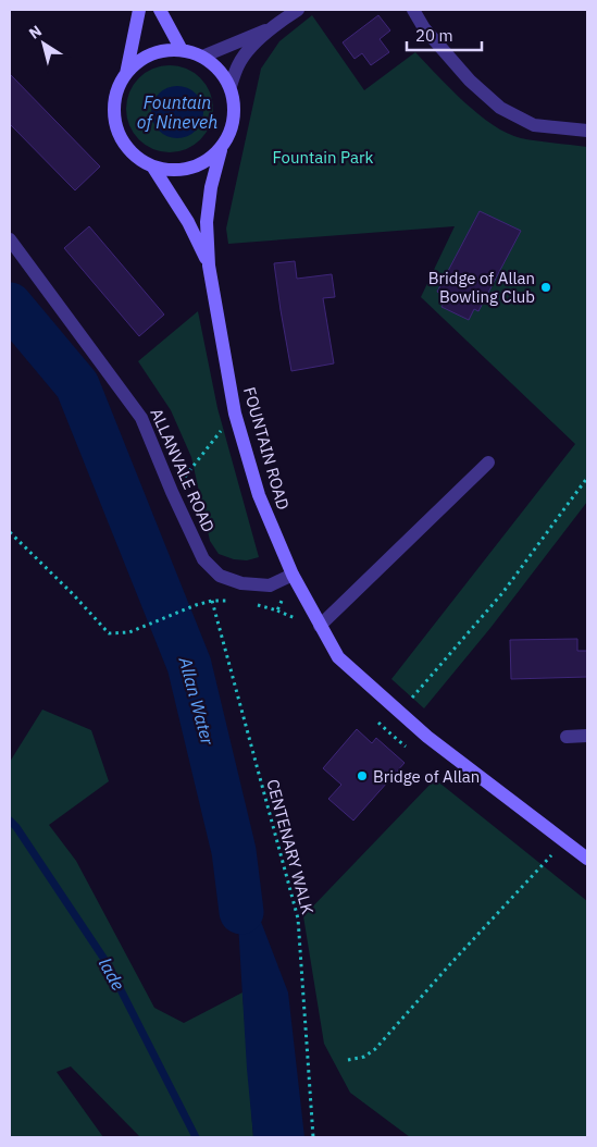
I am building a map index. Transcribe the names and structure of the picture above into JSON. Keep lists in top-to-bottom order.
{
  "streets": {
    "main road": ["FOUNTAIN ROAD"],
    "street": ["ALLANVALE ROAD"],
    "path": ["CENTENARY WALK"]
  },
  "crossings": [
    ["FOUNTAIN ROAD", "ALLANVALE ROAD"]
  ],
  "water": ["Fountain of Nineveh", "Allan Water", "lade"],
  "parks": ["Fountain Park"],
  "places": ["Bridge of Allan Bowling Club", "Bridge of Allan"],
  "scale_bar": "20 m",
  "north": "top left"
}
